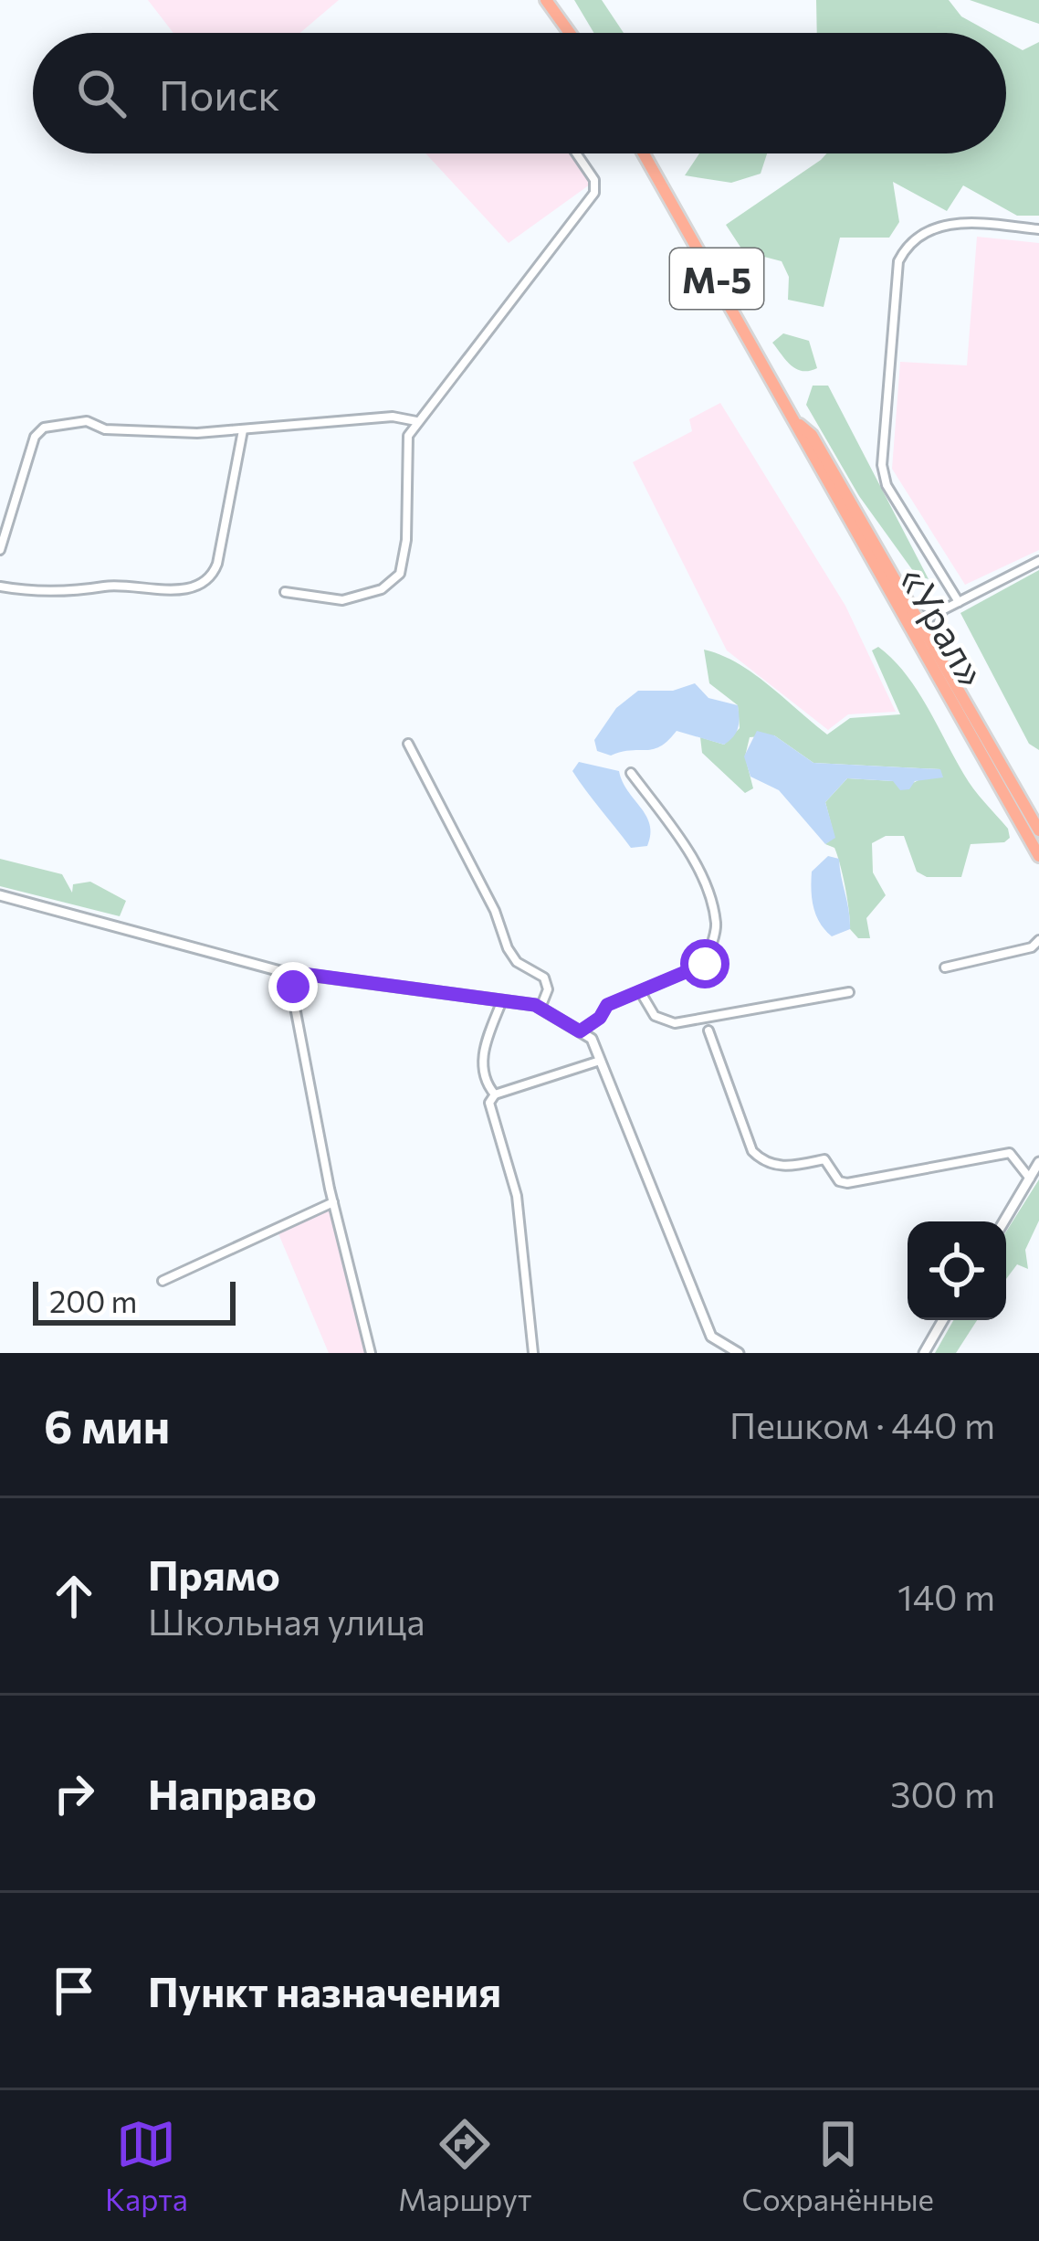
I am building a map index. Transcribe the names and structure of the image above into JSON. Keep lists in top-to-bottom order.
{
  "streets": {
    "highway": ["М-5", "«Урал»"]
  },
  "scale_bar": "200 m",
  "page": {
    "search": "Поиск",
    "scale": "200 m",
    "heading": ["6 мин", "Пешком · 440 m"],
    "list": [
      ["Прямо", "Школьная улица", "140 m"],
      ["Направо", "300 m"],
      "Пункт назначения"
    ],
    "nav": ["Карта", "Маршрут", "Сохранённые"]
  }
}
